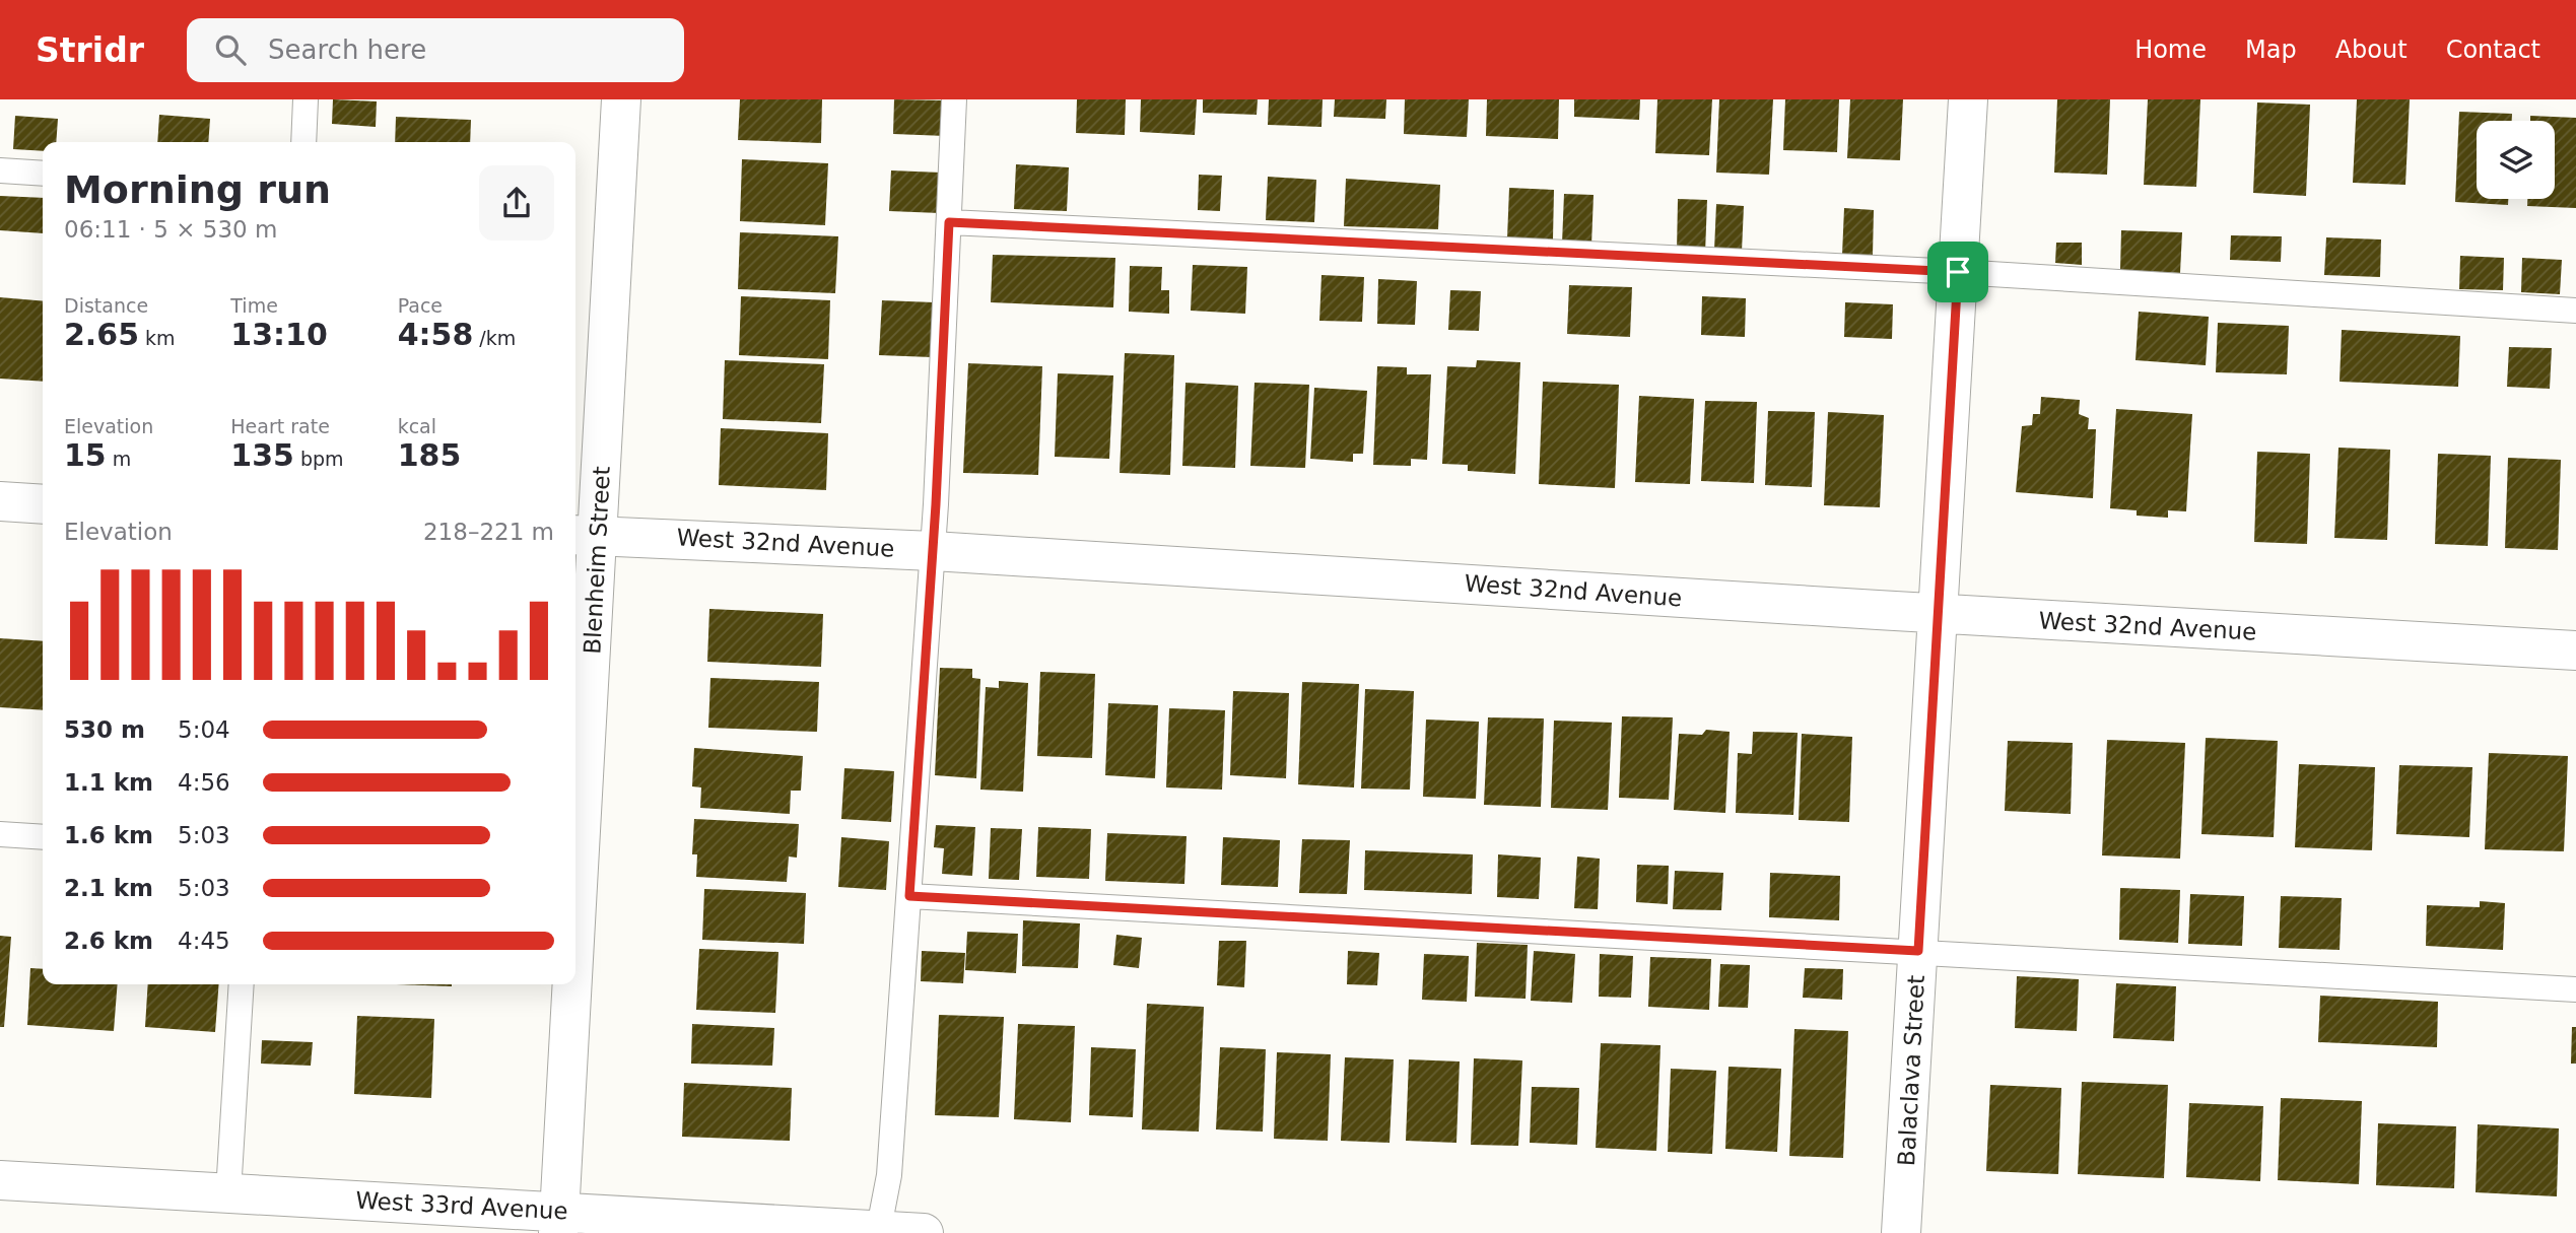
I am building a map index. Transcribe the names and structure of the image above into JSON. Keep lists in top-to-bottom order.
{
  "streets": {
    "street": [
      "West 32nd Avenue",
      "Blenheim Street",
      "Balaclava Street",
      "West 33rd Avenue"
    ]
  },
  "crossings": [
    ["West 32nd Avenue", "Blenheim Street"],
    ["West 32nd Avenue", "Balaclava Street"],
    ["Blenheim Street", "West 33rd Avenue"]
  ],
  "page": {
    "header": "Stridr",
    "search": "Search here",
    "nav": [
      "Home",
      "Map",
      "About",
      "Contact"
    ],
    "heading": ["Morning run", "06:11 · 5 × 530 m"],
    "stats": [
      ["Distance", "2.65 km"],
      ["Time", "13:10"],
      ["Pace", "4:58 /km"],
      ["Elevation", "15 m"],
      ["Heart rate", "135 bpm"],
      ["kcal", "185"]
    ],
    "chart": ["Elevation", "218–221 m"],
    "list": [
      {
        "name": "530 m",
        "note": "5:04"
      },
      {
        "name": "1.1 km",
        "note": "4:56"
      },
      {
        "name": "1.6 km",
        "note": "5:03"
      },
      {
        "name": "2.1 km",
        "note": "5:03"
      },
      {
        "name": "2.6 km",
        "note": "4:45"
      }
    ]
  }
}
